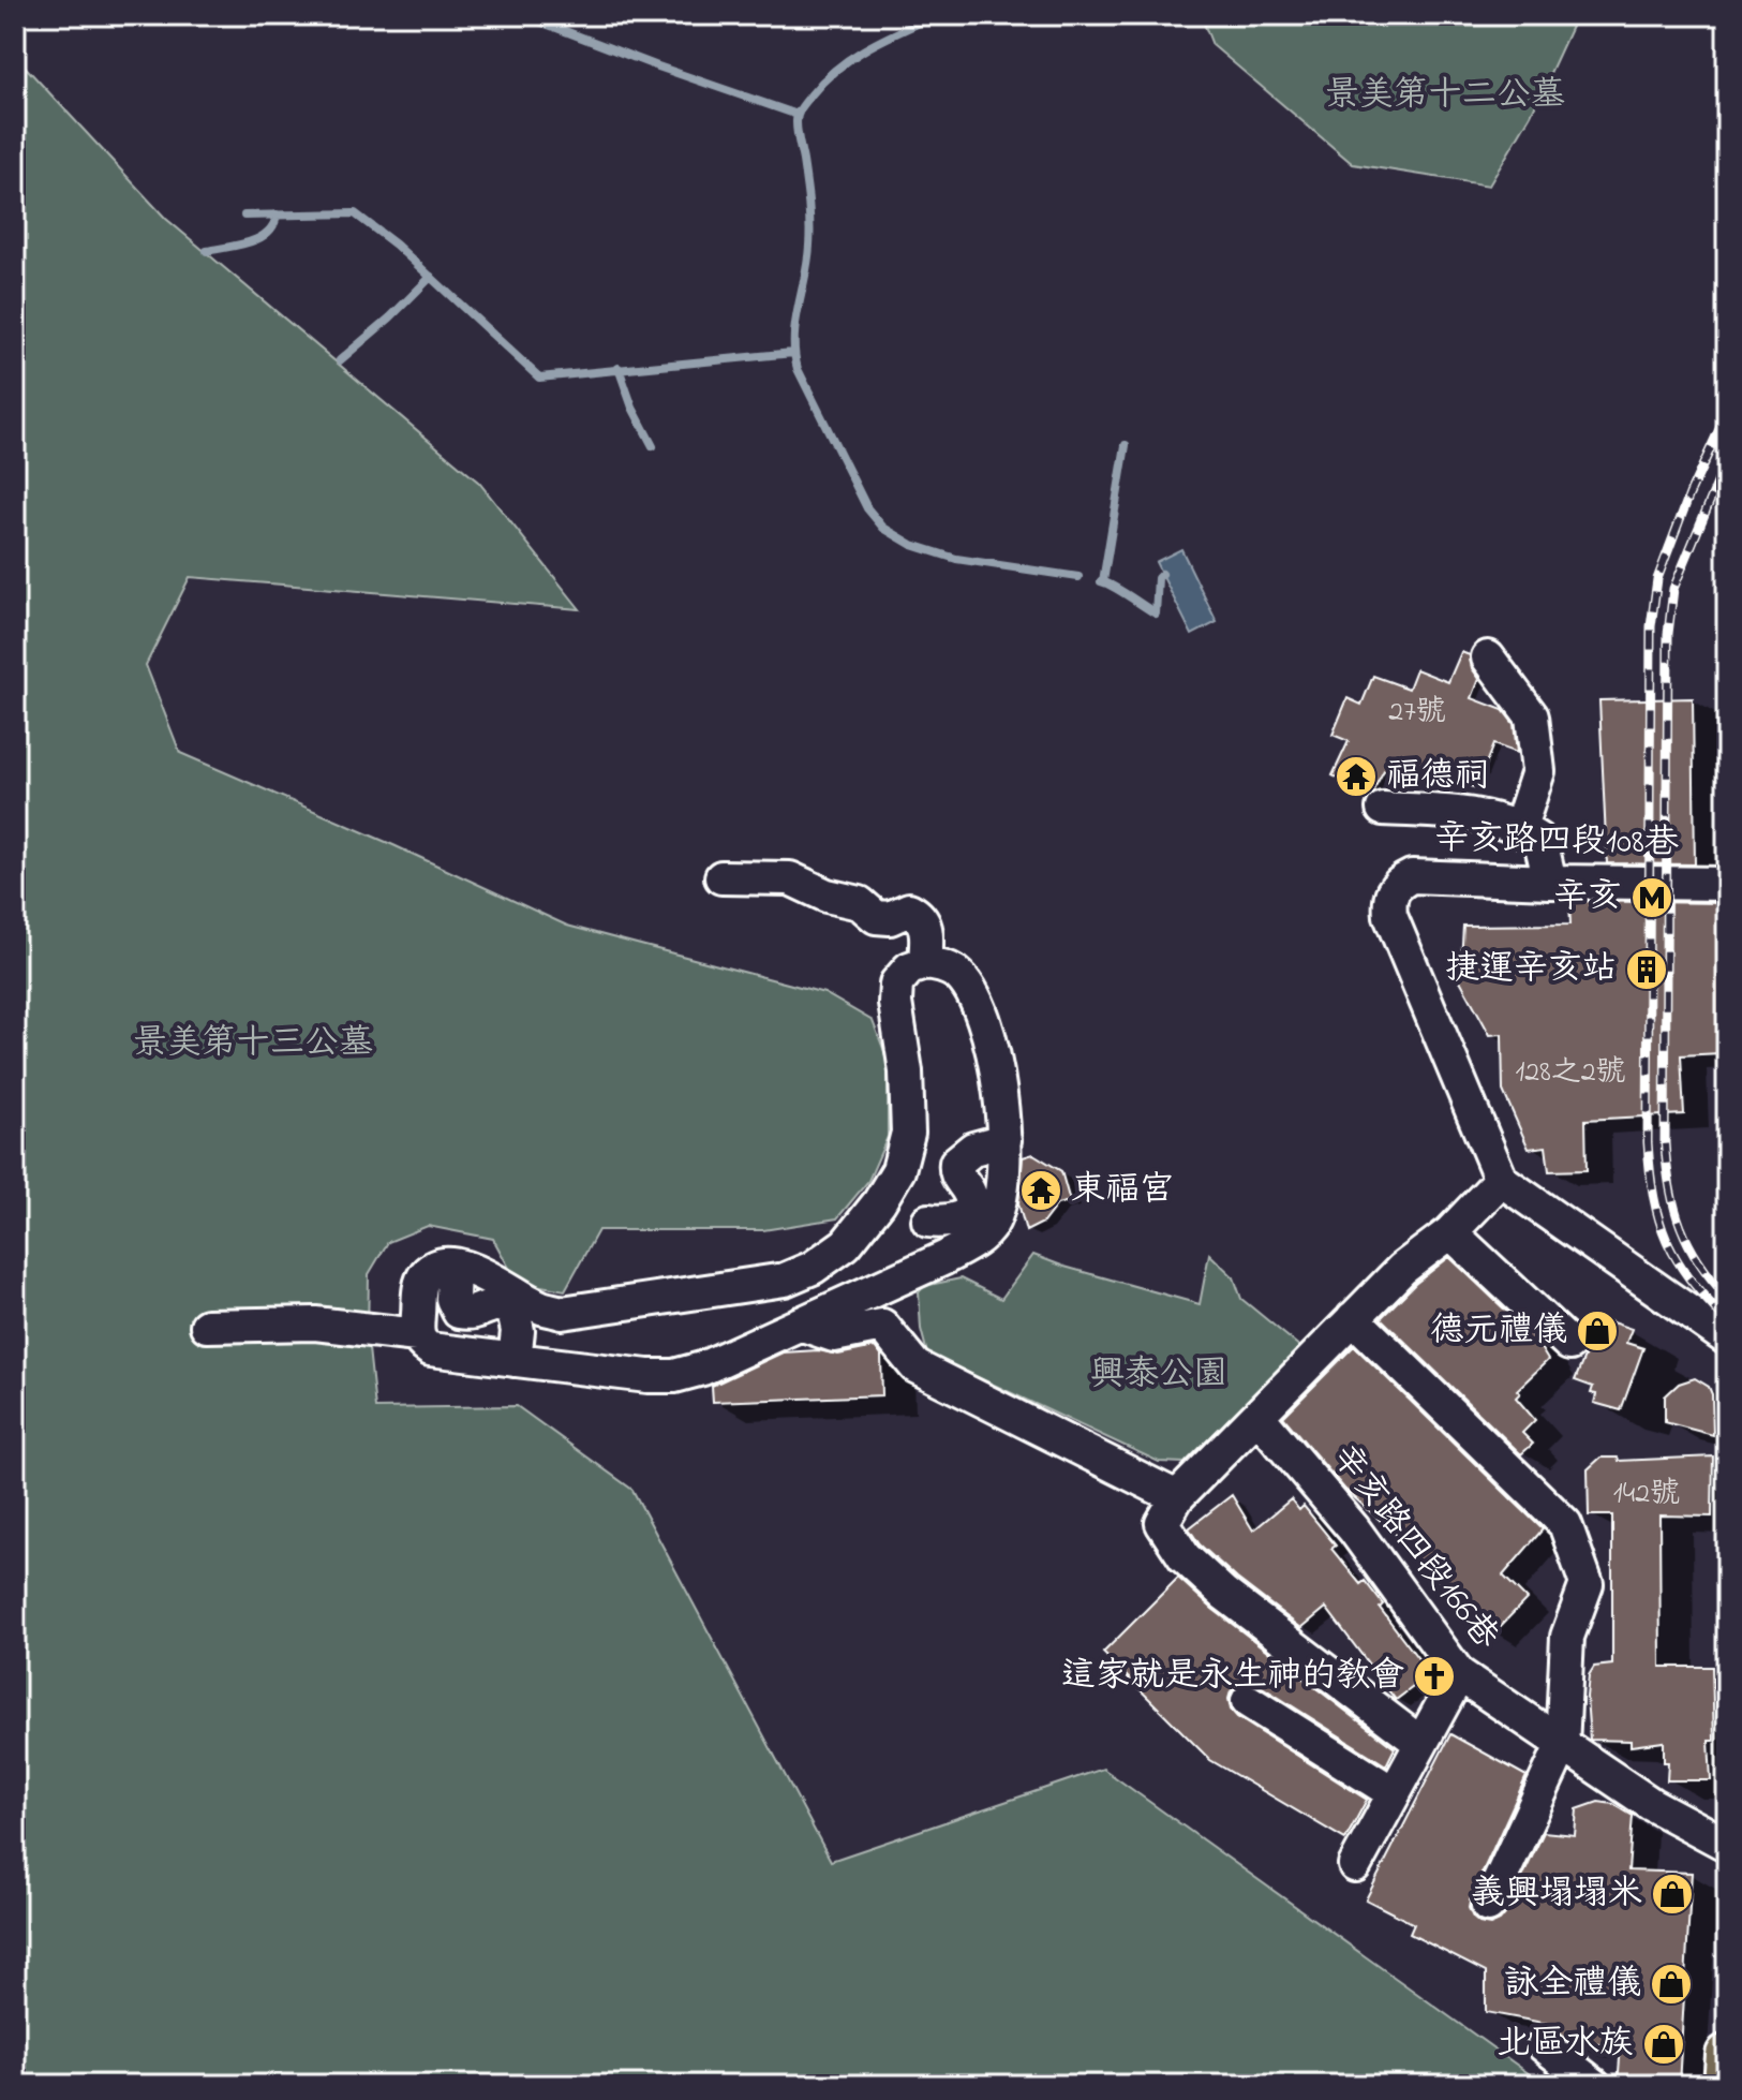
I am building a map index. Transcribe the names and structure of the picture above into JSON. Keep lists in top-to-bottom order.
{
  "streets": {
    "street": ["辛亥路四段108巷", "辛亥路四段166巷"]
  },
  "parks": ["景美第十二公墓", "景美第十三公墓", "興泰公園"],
  "places": {
    "temple": ["福德祠", "東福宮"],
    "metro station": ["辛亥"],
    "building": ["捷運辛亥站"],
    "shop": [
      "德元禮儀",
      "義興塌塌米",
      "詠全禮儀",
      "北區水族"
    ],
    "church": ["這家就是永生神的教會"]
  },
  "house_numbers": ["27號", "128之2號", "142號"]
}
